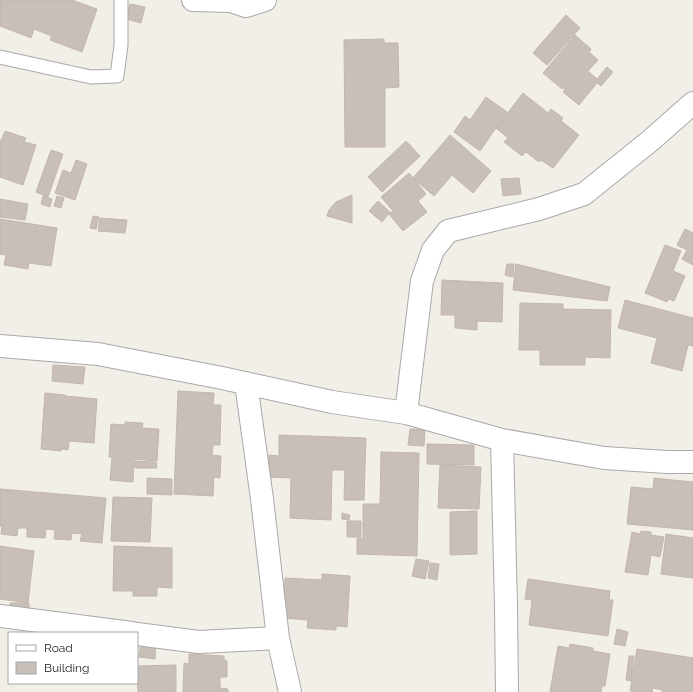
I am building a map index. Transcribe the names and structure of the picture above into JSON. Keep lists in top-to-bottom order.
{
  "legend": ["Road", "Building"]
}
